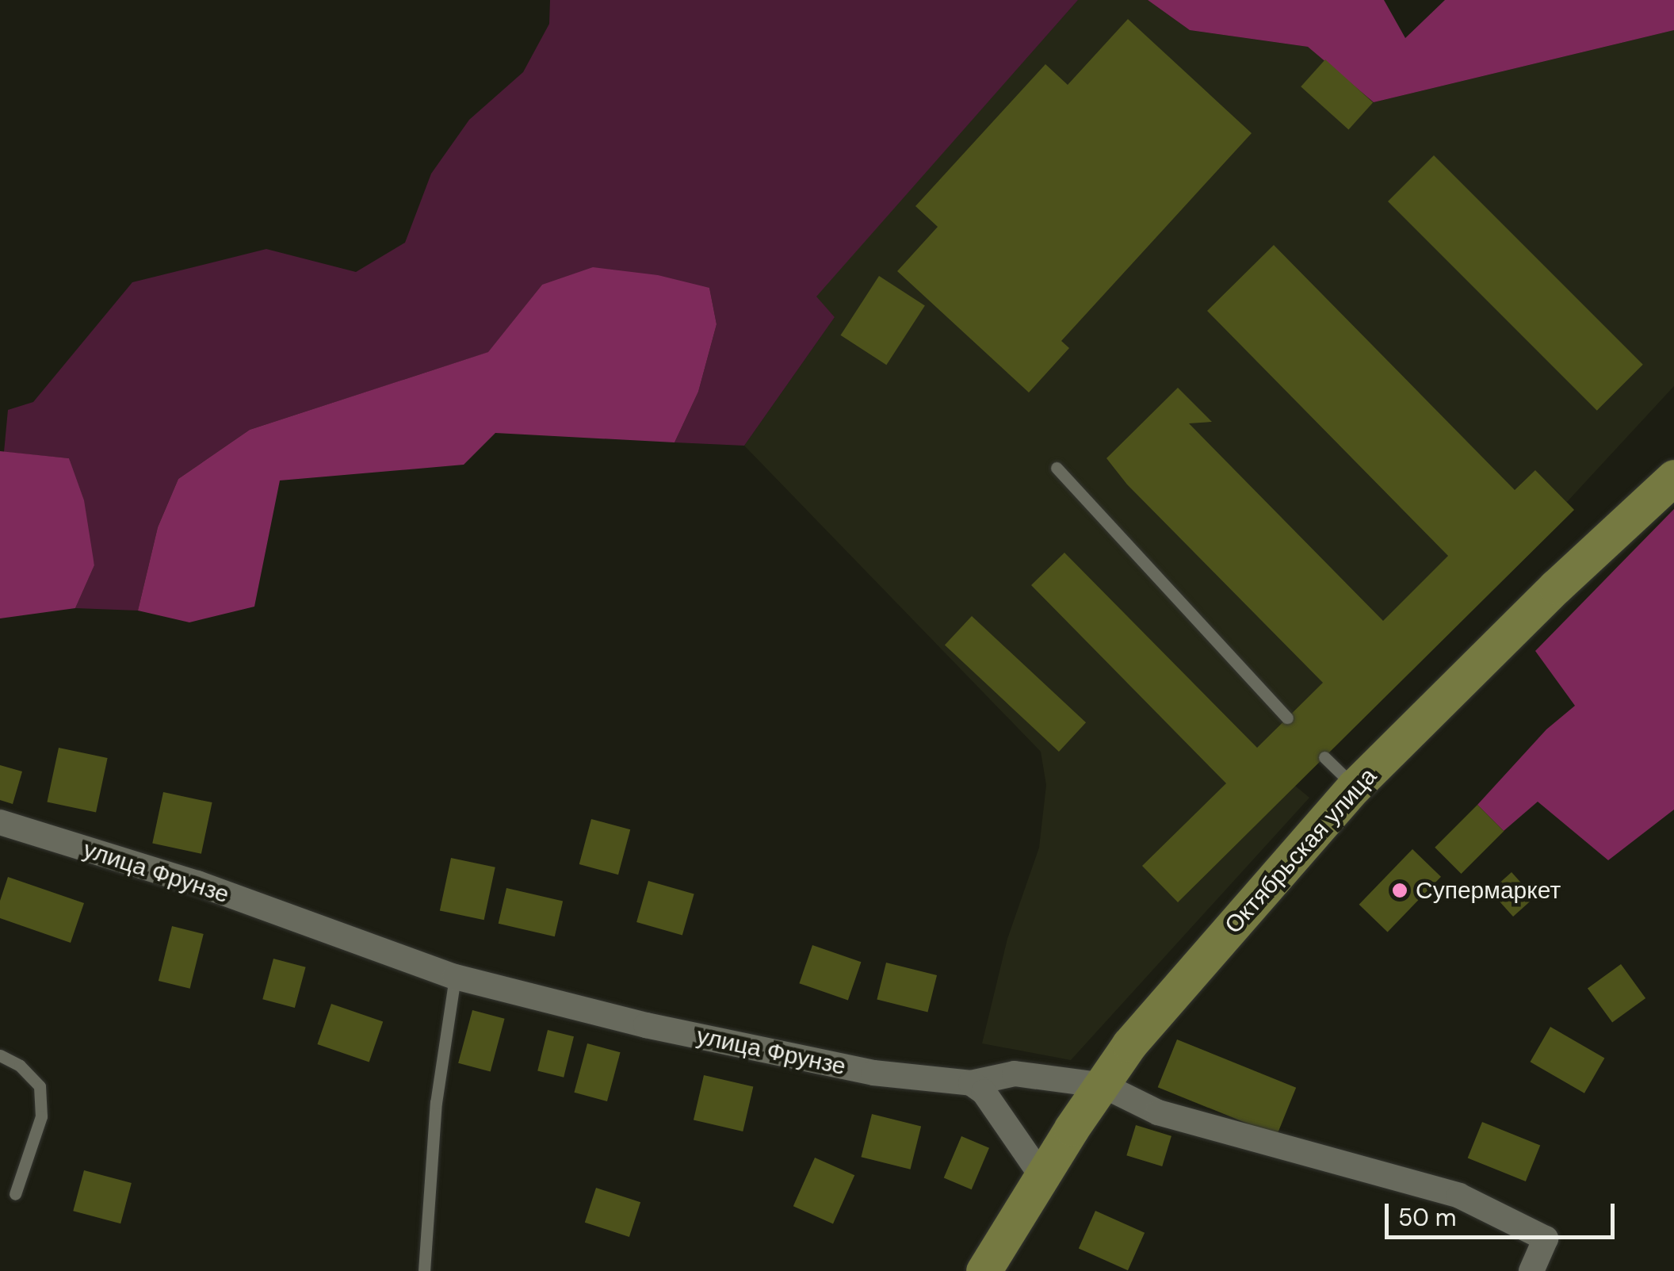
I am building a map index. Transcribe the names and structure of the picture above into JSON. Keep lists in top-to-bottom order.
{
  "streets": {
    "main road": ["Октябрьская улица"],
    "street": ["улица Фрунзе"]
  },
  "crossings": [
    ["Октябрьская улица", "улица Фрунзе"]
  ],
  "places": ["Супермаркет"],
  "scale_bar": "50 m"
}
